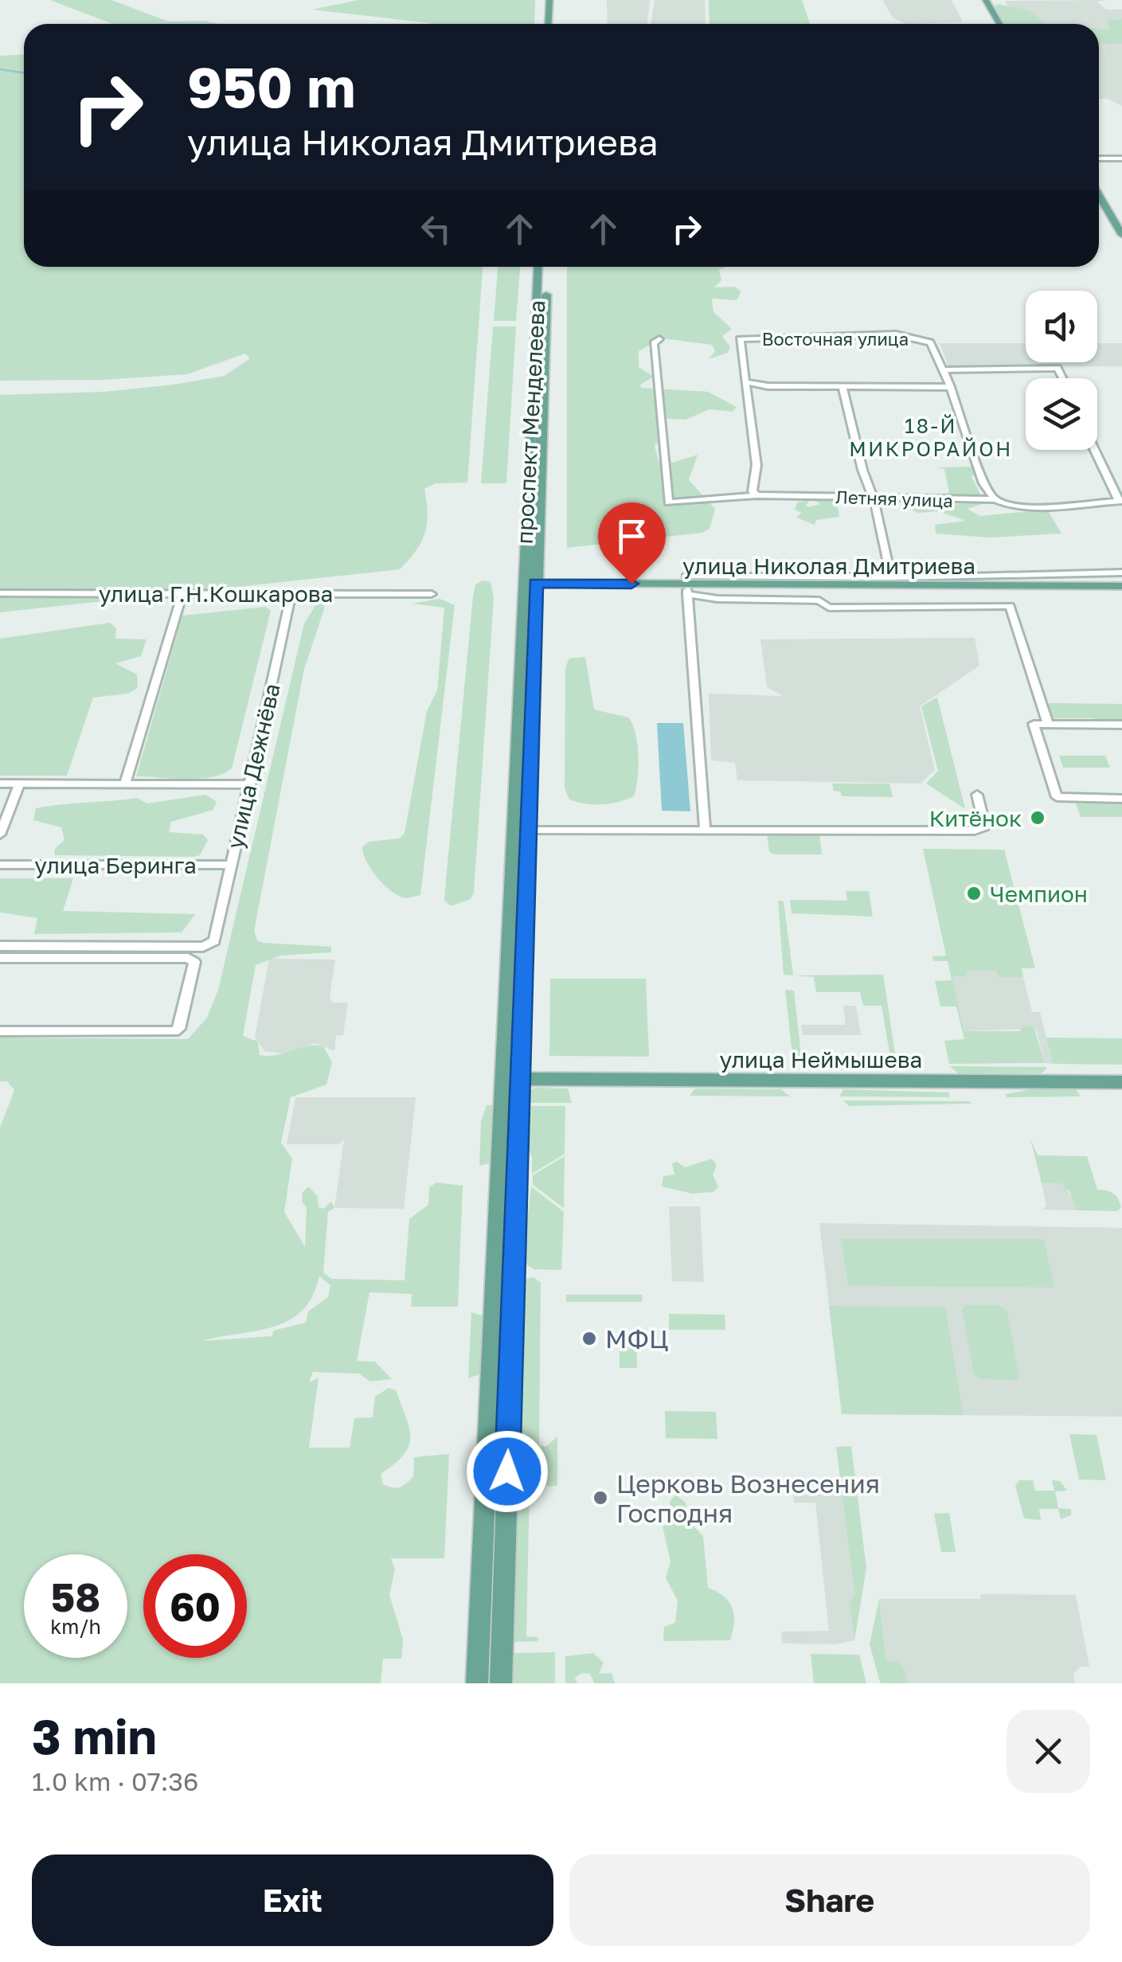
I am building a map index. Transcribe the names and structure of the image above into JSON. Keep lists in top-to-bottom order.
{
  "streets": {
    "main road": ["проспект Менделеева", "улица Николая Дмитриева", "улица Неймышева"],
    "street": [
      "Восточная улица",
      "Летняя улица",
      "улица Г.Н.Кошкарова",
      "улица Дежнёва",
      "улица Беринга"
    ]
  },
  "crossings": [
    ["проспект Менделеева", "улица Николая Дмитриева"],
    ["проспект Менделеева", "улица Неймышева"],
    ["улица Г.Н.Кошкарова", "улица Дежнёва"],
    ["улица Дежнёва", "улица Беринга"]
  ],
  "districts": ["18-Й МИКРОРАЙОН"],
  "places": [
    "Китёнок",
    "Чемпион",
    "МФЦ",
    "Церковь Вознесения Господня"
  ],
  "page": {
    "turn": ["950 m", "улица Николая Дмитриева"],
    "speed": "58 km/h",
    "limit": "60",
    "heading": ["3 min", "1.0 km · 07:36"],
    "buttons": ["Exit", "Share"]
  }
}
